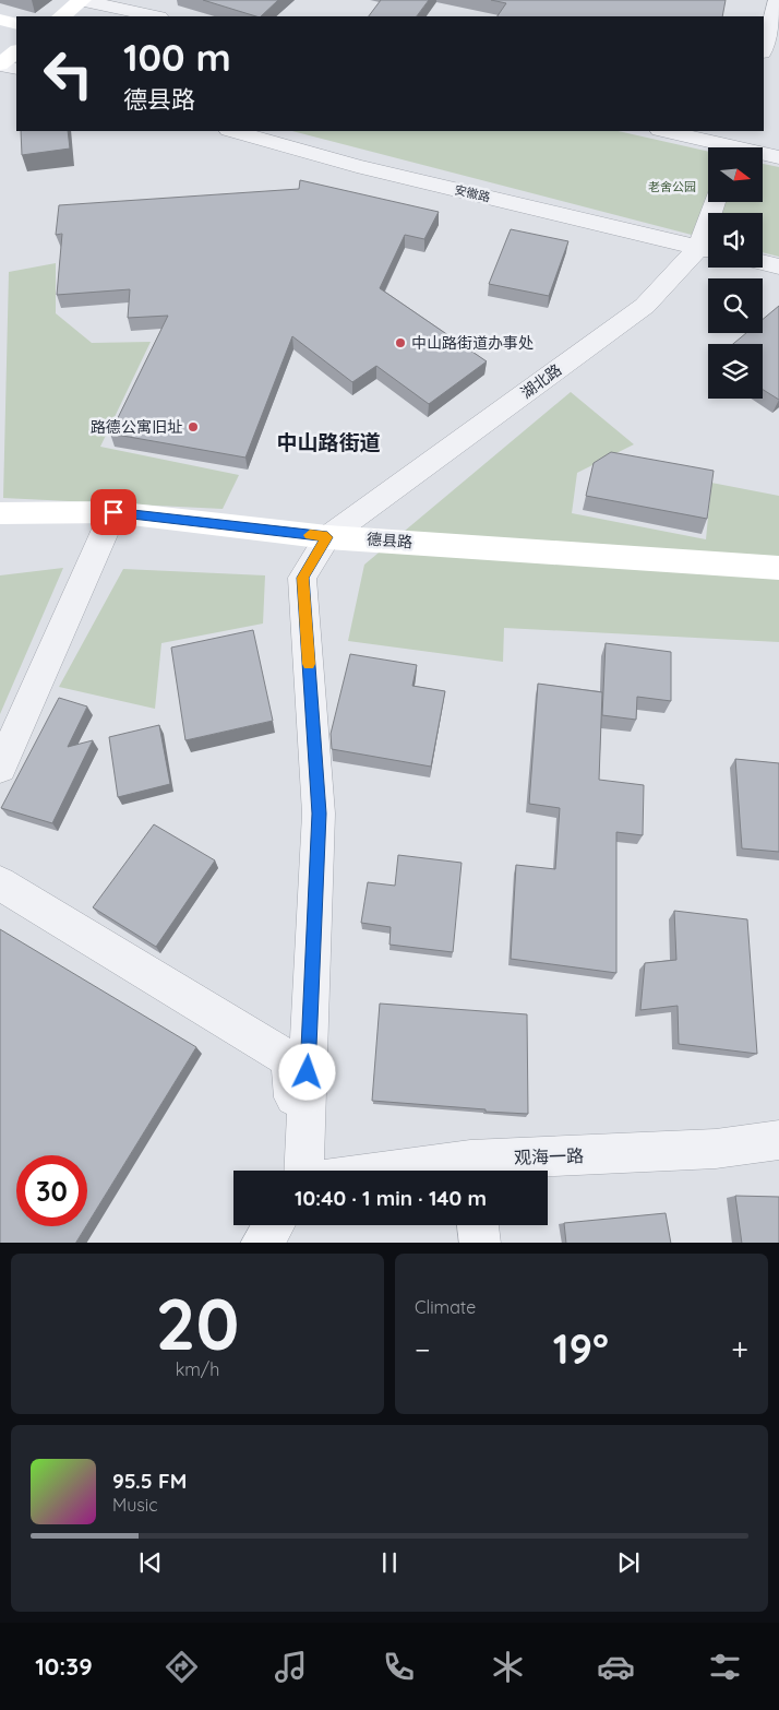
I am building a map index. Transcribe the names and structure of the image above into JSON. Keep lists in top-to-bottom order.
{
  "streets": {
    "street": [
      "安徽路",
      "湖北路",
      "德县路",
      "观海一路"
    ]
  },
  "crossings": [
    ["安徽路", "湖北路"],
    ["湖北路", "德县路"]
  ],
  "districts": ["中山路街道"],
  "parks": ["老舍公园"],
  "places": ["中山路街道办事处", "路德公寓旧址"],
  "north": "right",
  "page": {
    "turn": ["100 m", "德县路"],
    "limit": "30",
    "trip": "10:40 · 1 min · 140 m",
    "tile": [
      ["20", "km/h"],
      "Climate"
    ],
    "heat": ["−", "19°", "+"],
    "song": ["95.5 FM", "Music"],
    "tabs": "10:39"
  }
}
